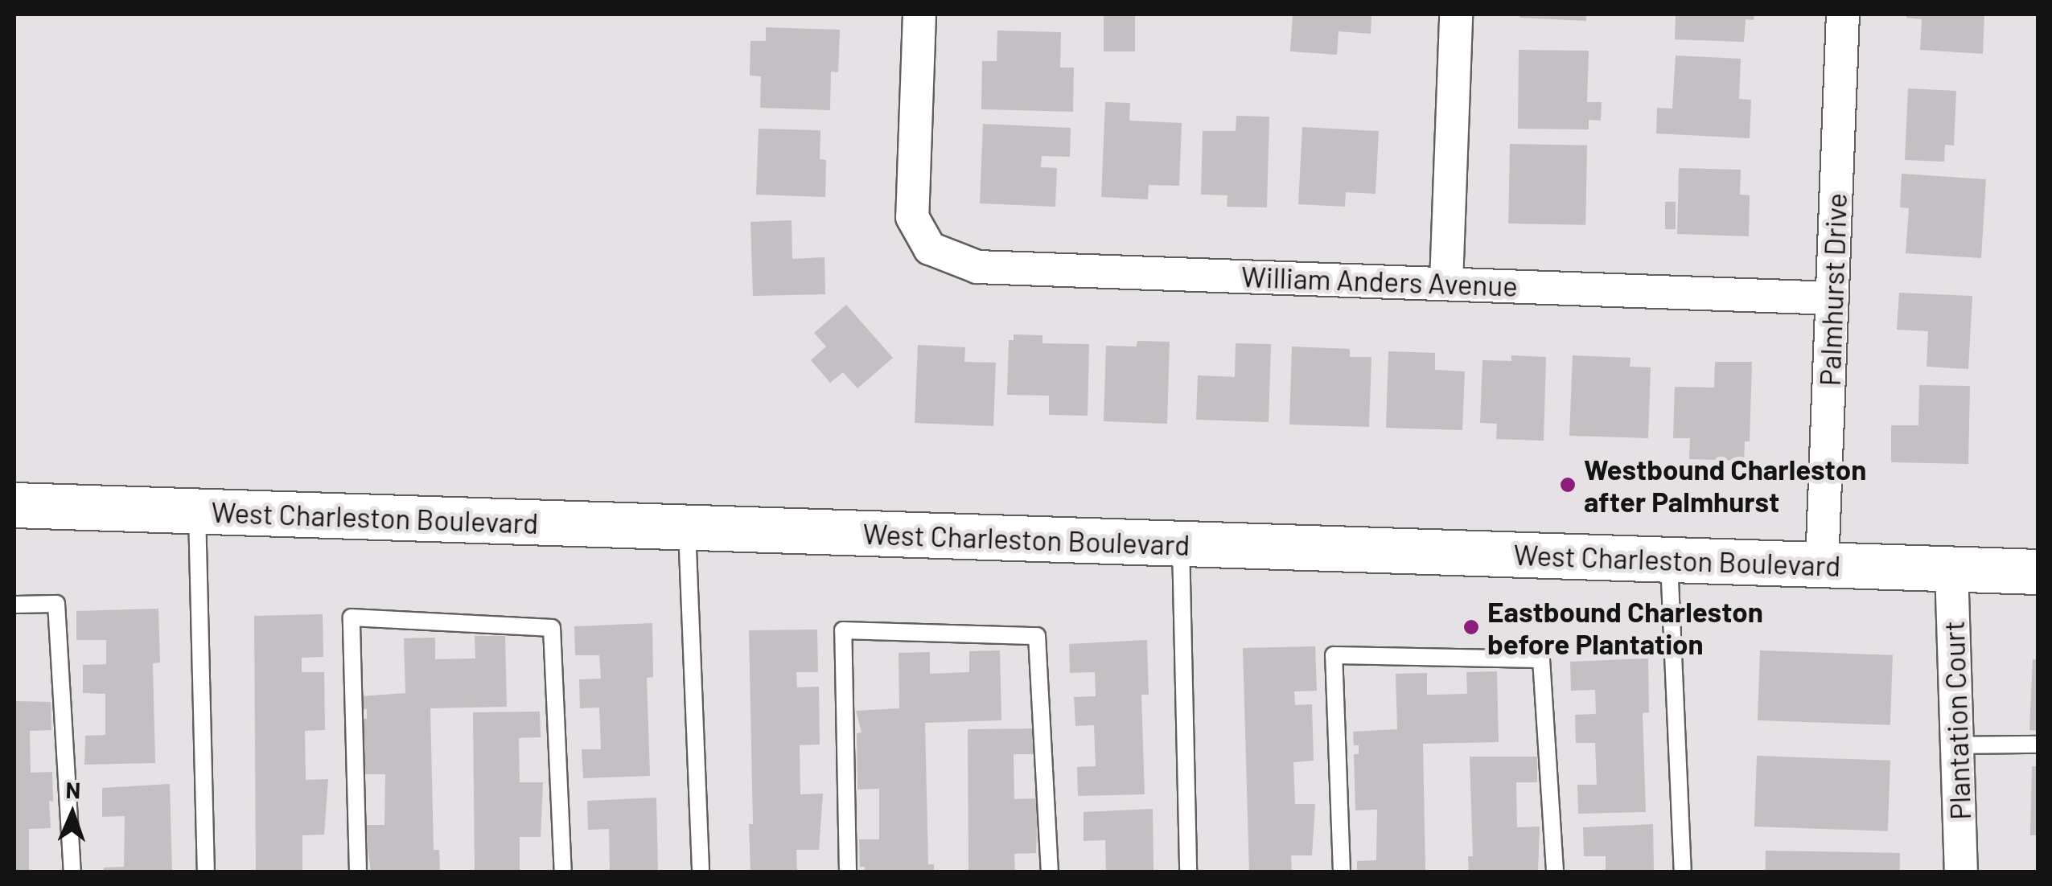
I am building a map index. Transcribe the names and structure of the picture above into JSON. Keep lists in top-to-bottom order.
{
  "streets": {
    "main road": ["West Charleston Boulevard"],
    "street": ["William Anders Avenue", "Palmhurst Drive", "Plantation Court"]
  },
  "crossings": [
    ["William Anders Avenue", "Palmhurst Drive"],
    ["Palmhurst Drive", "West Charleston Boulevard"],
    ["West Charleston Boulevard", "Plantation Court"]
  ],
  "places": ["Westbound Charleston after Palmhurst", "Eastbound Charleston before Plantation"],
  "north": "top"
}
